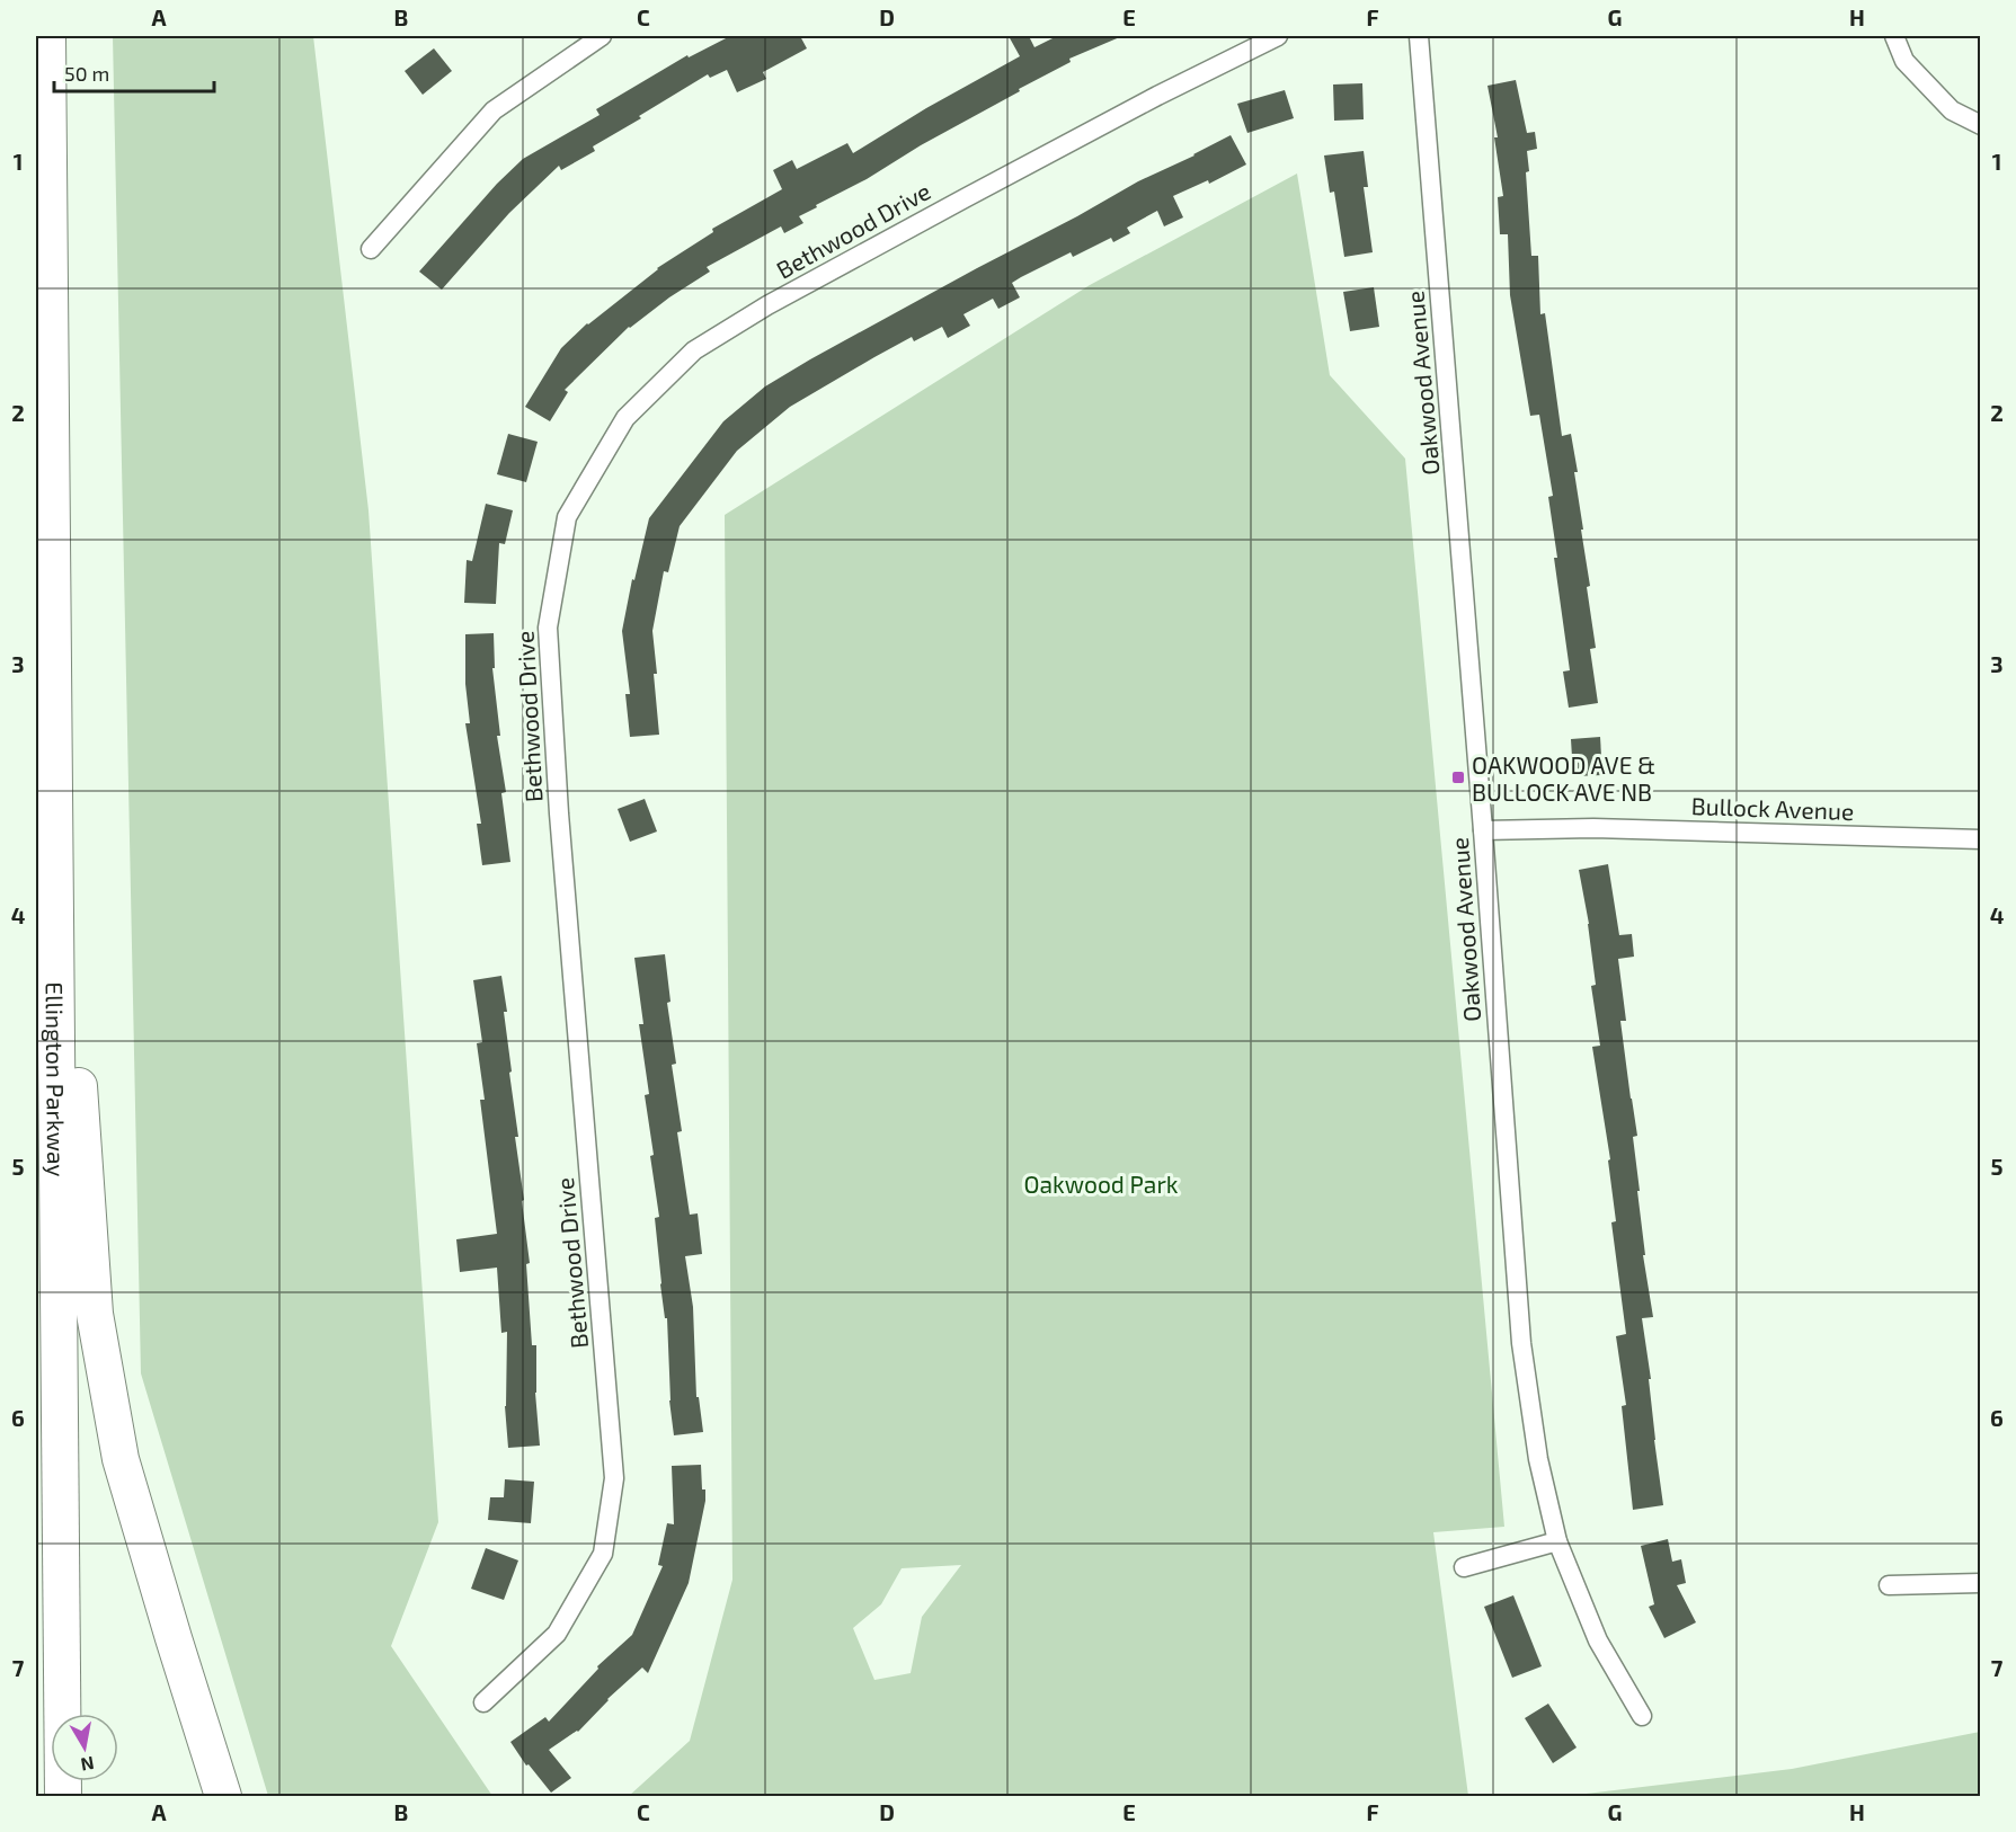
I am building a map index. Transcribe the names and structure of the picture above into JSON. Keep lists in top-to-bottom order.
{
  "streets": {
    "highway": ["Ellington Parkway"],
    "street": ["Bethwood Drive", "Oakwood Avenue", "Bullock Avenue"]
  },
  "crossings": [
    ["Oakwood Avenue", "Bullock Avenue"]
  ],
  "parks": ["Oakwood Park"],
  "places": {
    "transit": ["OAKWOOD AVE & BULLOCK AVE NB"]
  },
  "scale_bar": "50 m",
  "north": "bottom",
  "grid": {
    "columns": [
      "A",
      "B",
      "C",
      "D",
      "E",
      "F",
      "G",
      "H"
    ],
    "rows": [
      "1",
      "2",
      "3",
      "4",
      "5",
      "6",
      "7"
    ]
  }
}
